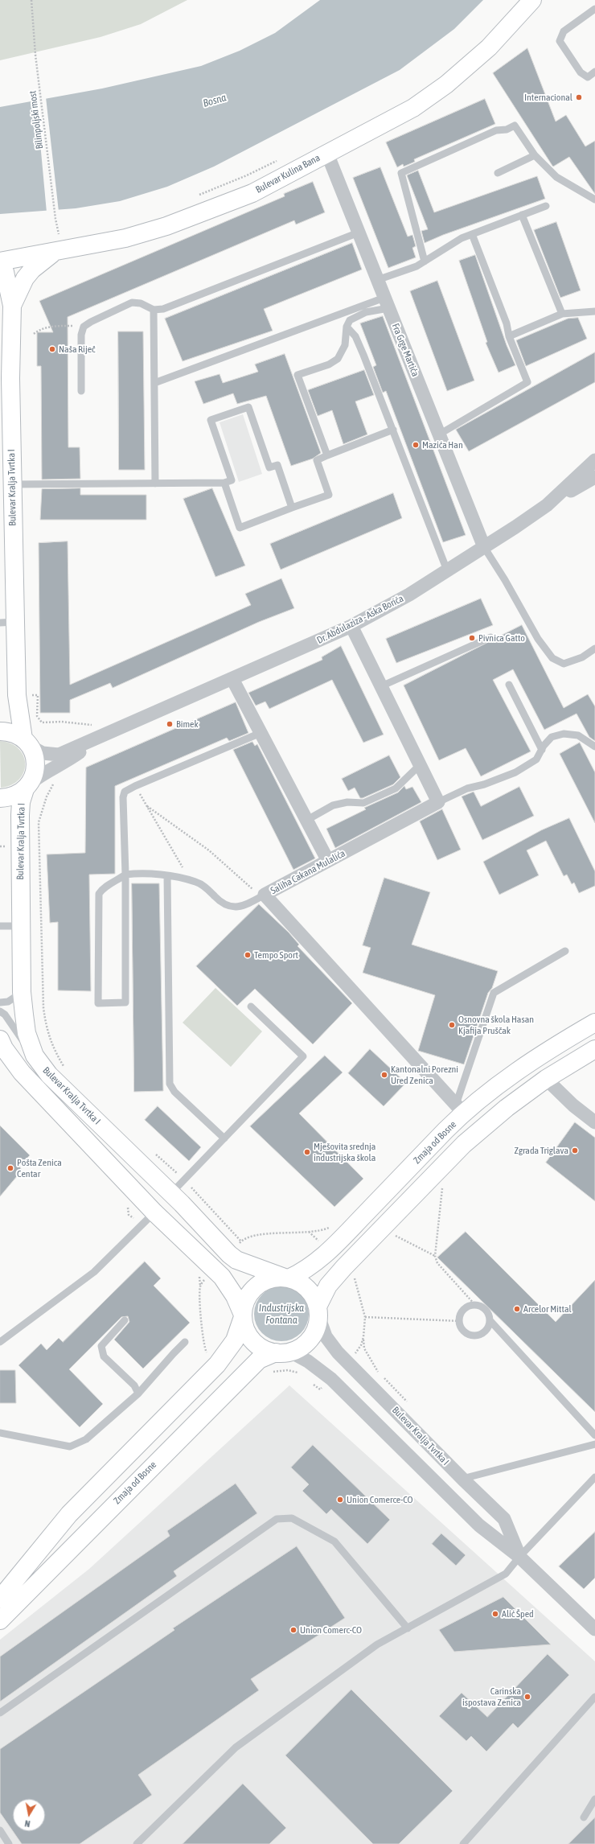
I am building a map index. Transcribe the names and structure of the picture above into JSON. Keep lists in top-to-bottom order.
{
  "streets": {
    "street": [
      "Bulevar Kulina Bana",
      "Fra Grge Martića",
      "Bulevar Kralja Tvrtka I",
      "Dr. Abdulaziza - Aska Borića",
      "Saliha Cakana Mulalića",
      "Zmaja od Bosne"
    ],
    "path": ["Bilinpoljski most"]
  },
  "crossings": [
    ["Bulevar Kulina Bana", "Fra Grge Martića"],
    ["Bulevar Kulina Bana", "Bulevar Kralja Tvrtka I"],
    ["Fra Grge Martića", "Dr. Abdulaziza - Aska Borića"],
    ["Bulevar Kralja Tvrtka I", "Dr. Abdulaziza - Aska Borića"],
    ["Bulevar Kralja Tvrtka I", "Zmaja od Bosne"],
    ["Saliha Cakana Mulalića", "Zmaja od Bosne"]
  ],
  "water": ["Bosna", "Industrijska Fontana"],
  "places": [
    "Internacional",
    "Naša Riječ",
    "Mazića Han",
    "Pivnica Gatto",
    "Bimek",
    "Tempo Sport",
    "Osnovna škola Hasan Kjafija Pruščak",
    "Kantonalni Porezni Ured Zenica",
    "Zgrada Triglava",
    "Mješovita srednja industrijska škola",
    "Pošta Zenica Centar",
    "Arcelor Mittal",
    "Union Comerce-CO",
    "Alić Šped",
    "Union Comerc-CO",
    "Carinska ispostava Zenica"
  ],
  "north": "bottom"
}
